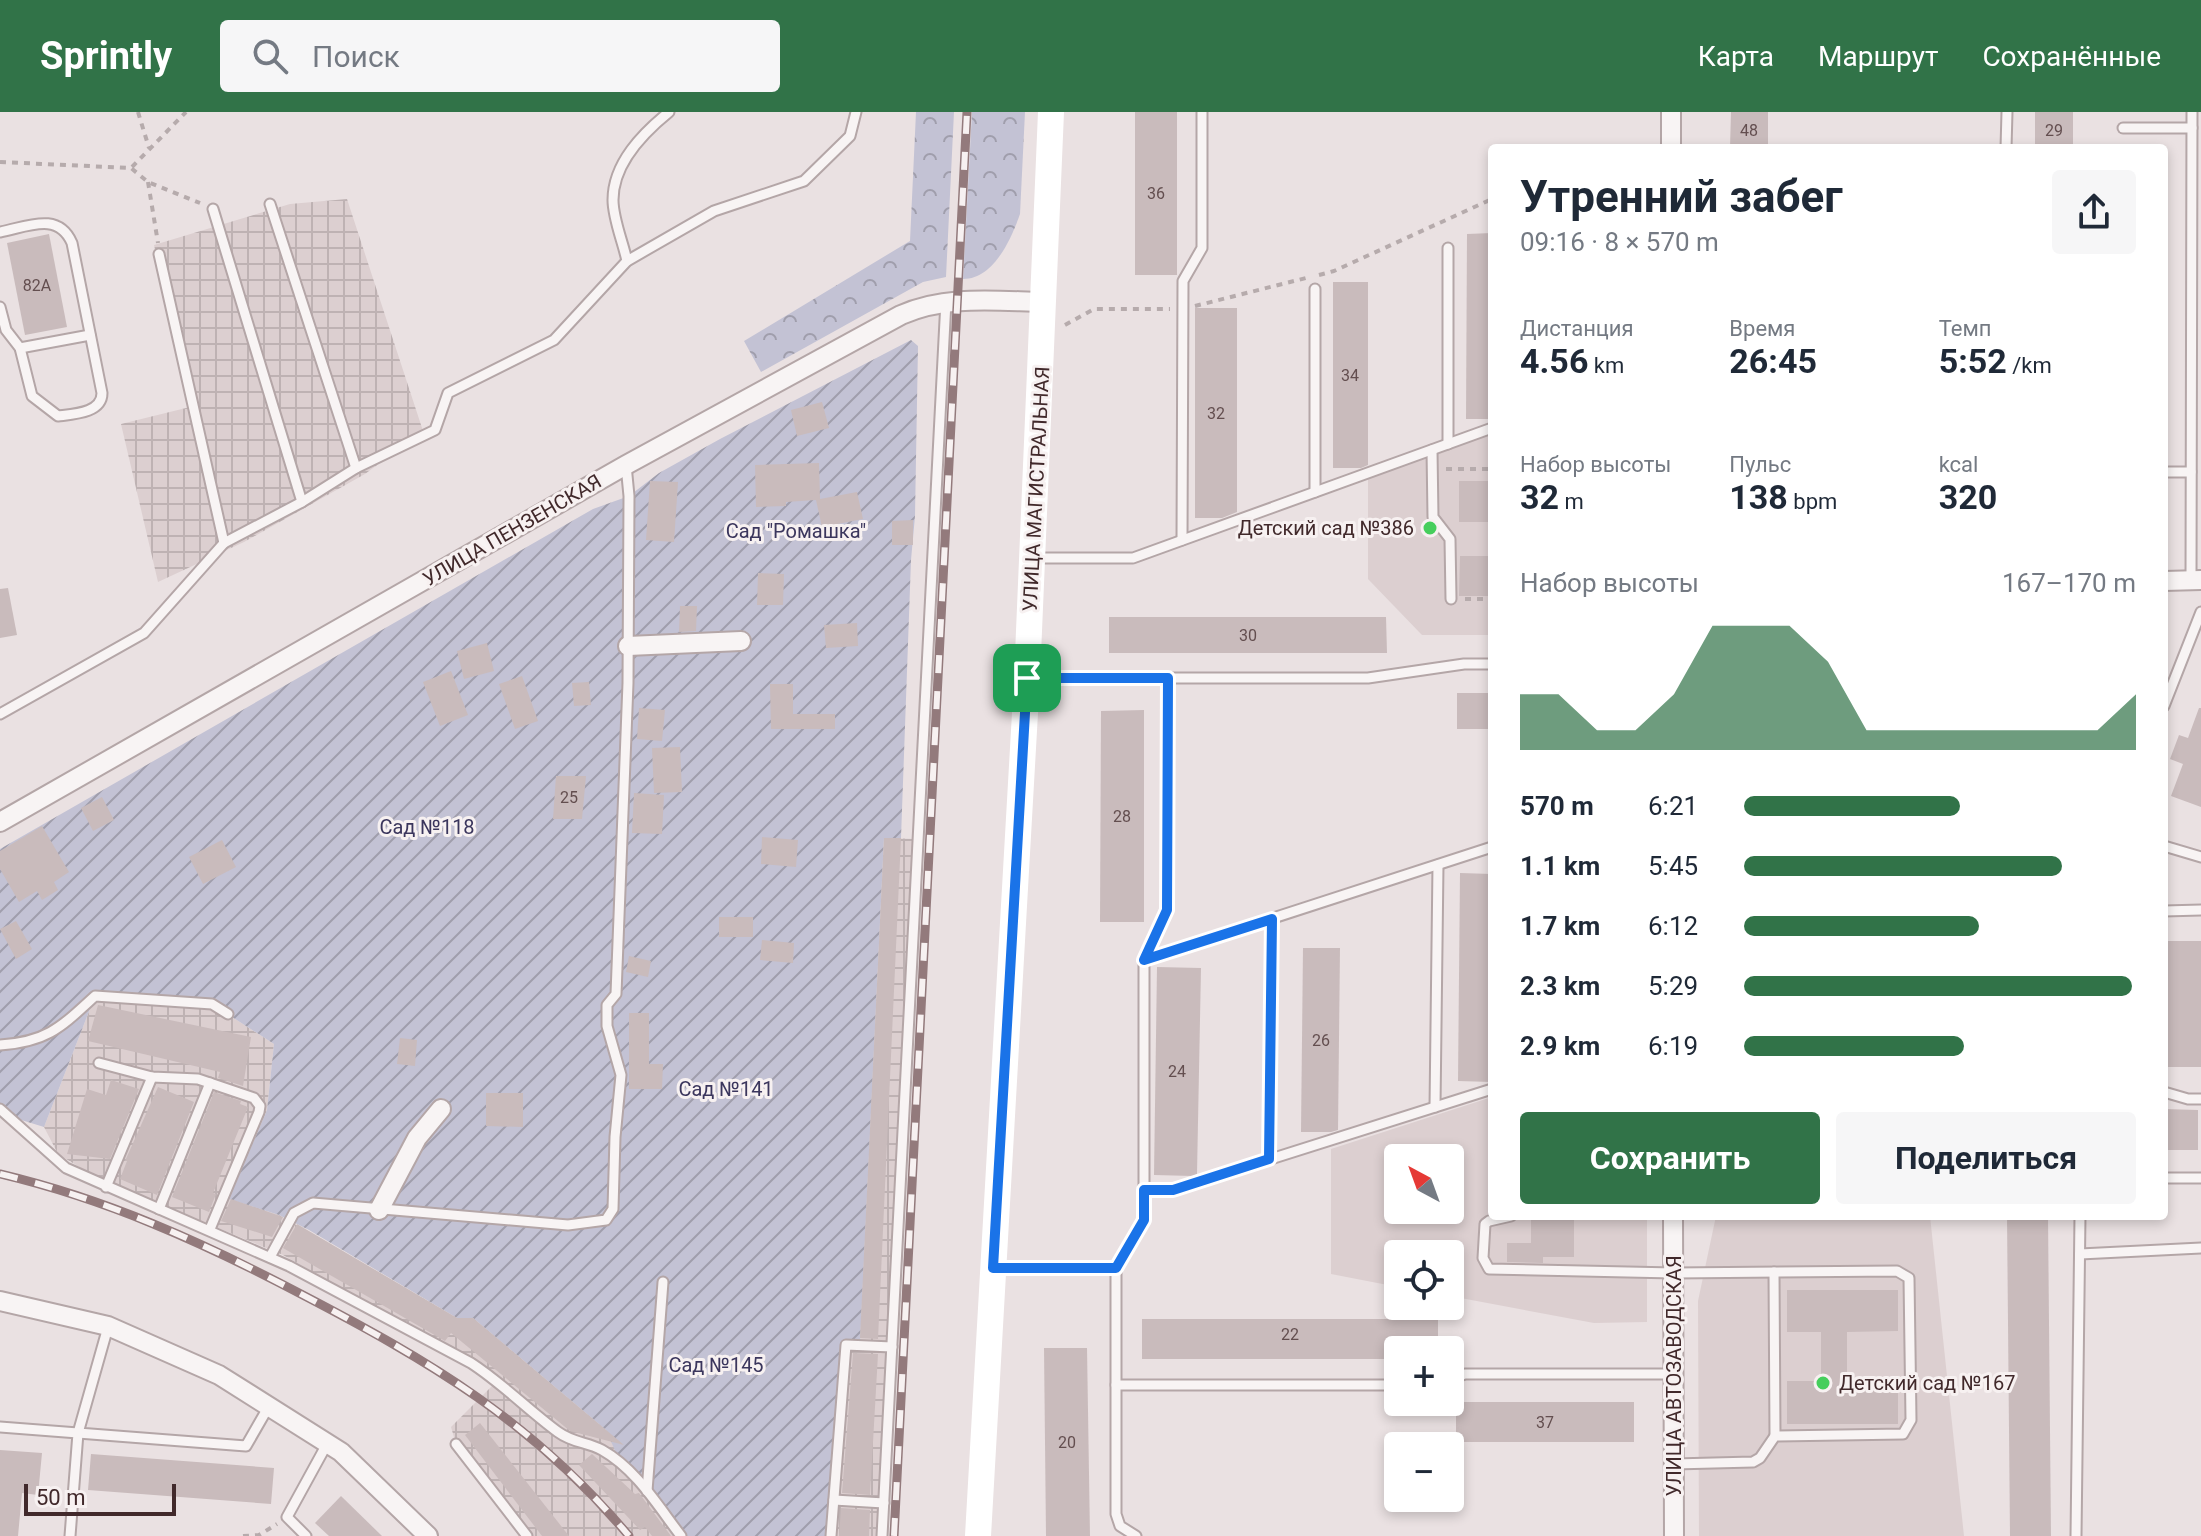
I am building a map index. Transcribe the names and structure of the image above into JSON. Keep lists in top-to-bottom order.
{
  "streets": {
    "main road": ["УЛИЦА МАГИСТРАЛЬНАЯ"],
    "street": ["УЛИЦА ПЕНЗЕНСКАЯ", "УЛИЦА АВТОЗАВОДСКАЯ"]
  },
  "crossings": [
    ["УЛИЦА МАГИСТРАЛЬНАЯ", "УЛИЦА ПЕНЗЕНСКАЯ"]
  ],
  "parks": [
    "Сад \"Ромашка\"",
    "Сад №118",
    "Сад №141",
    "Сад №145"
  ],
  "places": ["Детский сад №386", "Детский сад №167"],
  "house_numbers": [
    "48",
    "29",
    "36",
    "82А",
    "34",
    "32",
    "30",
    "25",
    "28",
    "26",
    "24",
    "22",
    "37",
    "20"
  ],
  "scale_bar": "50 m",
  "north": "top left",
  "page": {
    "header": "Sprintly",
    "search": "Поиск",
    "nav": ["Карта", "Маршрут", "Сохранённые"],
    "heading": ["Утренний забег", "09:16 · 8 × 570 m"],
    "stats": [
      ["Дистанция", "4.56 km"],
      ["Время", "26:45"],
      ["Темп", "5:52 /km"],
      ["Набор высоты", "32 m"],
      ["Пульс", "138 bpm"],
      ["kcal", "320"]
    ],
    "chart": ["Набор высоты", "167–170 m"],
    "list": [
      {
        "name": "570 m",
        "note": "6:21"
      },
      {
        "name": "1.1 km",
        "note": "5:45"
      },
      {
        "name": "1.7 km",
        "note": "6:12"
      },
      {
        "name": "2.3 km",
        "note": "5:29"
      },
      {
        "name": "2.9 km",
        "note": "6:19"
      }
    ],
    "buttons": ["Сохранить", "Поделиться"],
    "map_buttons": ["+", "−"],
    "scale": "50 m"
  }
}
